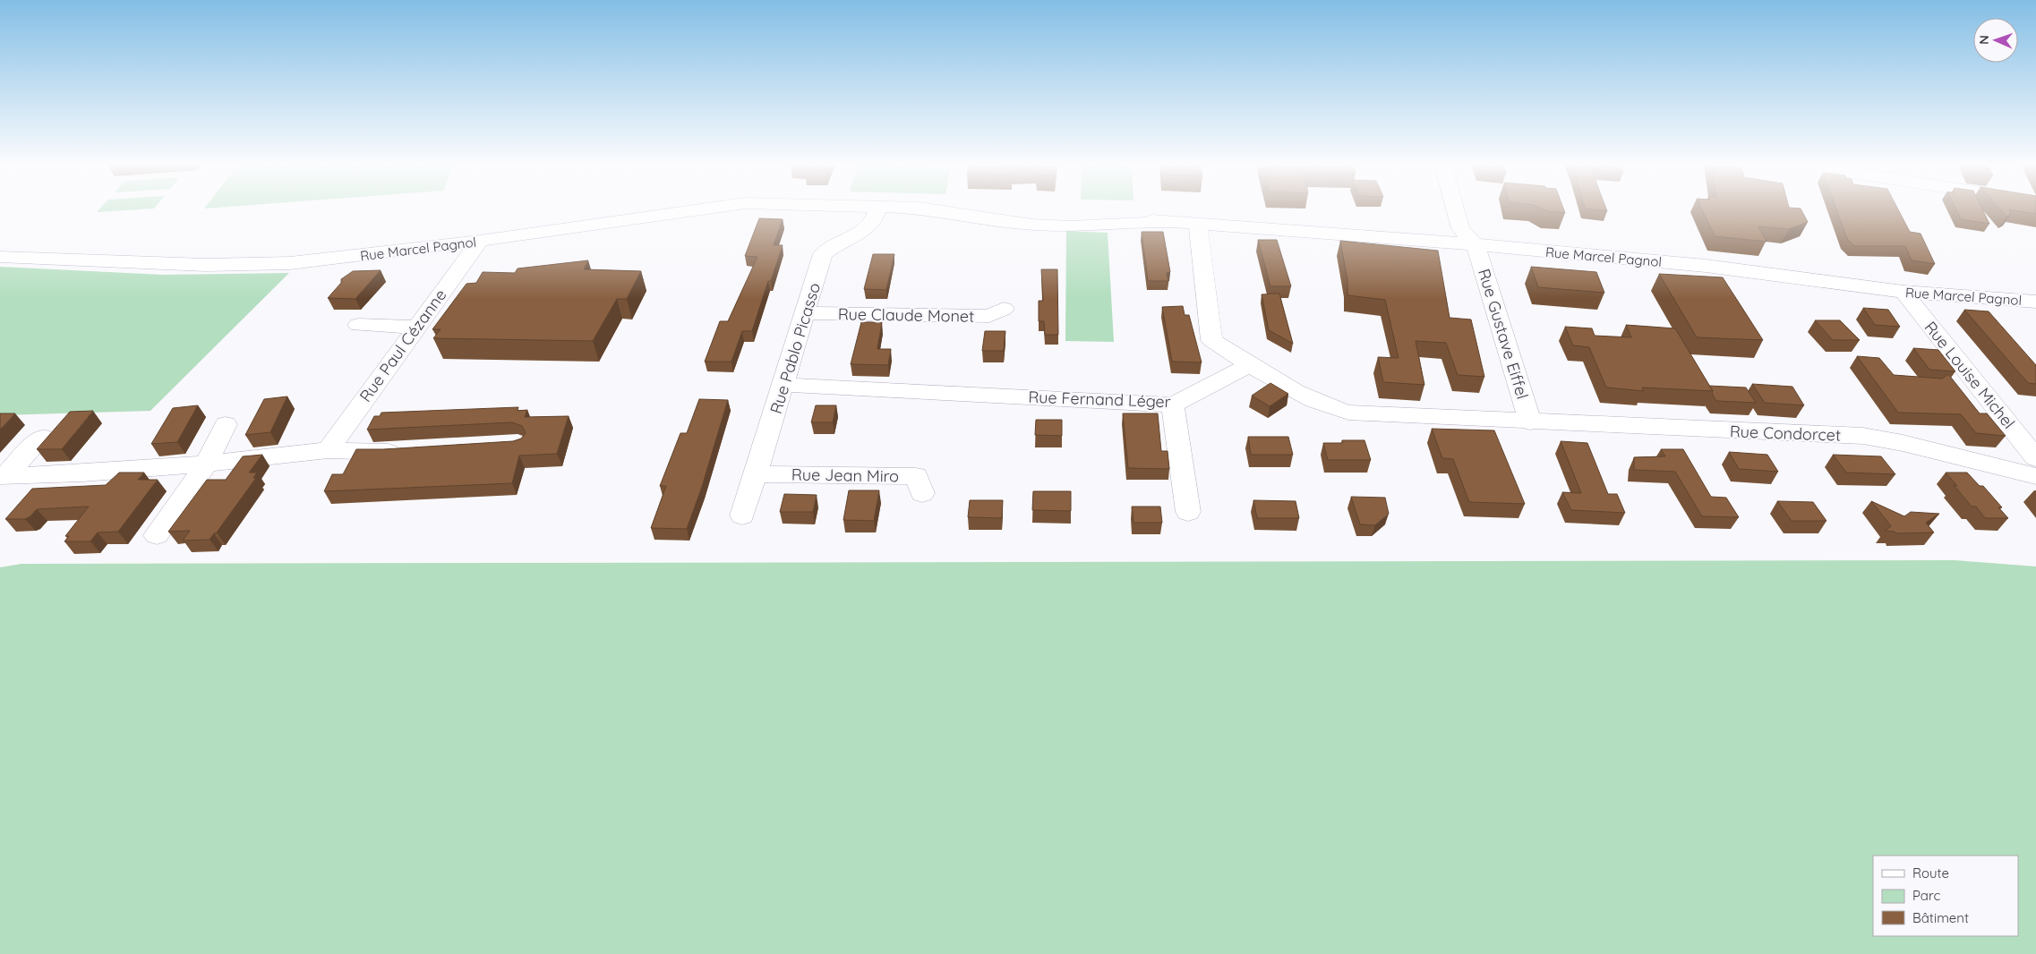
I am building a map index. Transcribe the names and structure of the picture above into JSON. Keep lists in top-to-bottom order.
{
  "streets": {
    "street": [
      "Rue Marcel Pagnol",
      "Rue Claude Monet",
      "Rue Gustave Eiffel",
      "Rue Paul Cézanne",
      "Rue Pablo Picasso",
      "Rue Louise Michel",
      "Rue Fernand Léger",
      "Rue Condorcet",
      "Rue Jean Miro"
    ]
  },
  "crossings": [
    ["Rue Marcel Pagnol", "Rue Gustave Eiffel"],
    ["Rue Marcel Pagnol", "Rue Paul Cézanne"],
    ["Rue Marcel Pagnol", "Rue Louise Michel"],
    ["Rue Claude Monet", "Rue Pablo Picasso"],
    ["Rue Gustave Eiffel", "Rue Condorcet"],
    ["Rue Pablo Picasso", "Rue Fernand Léger"],
    ["Rue Pablo Picasso", "Rue Jean Miro"]
  ],
  "legend": ["Route", "Parc", "Bâtiment"],
  "north": "left"
}
